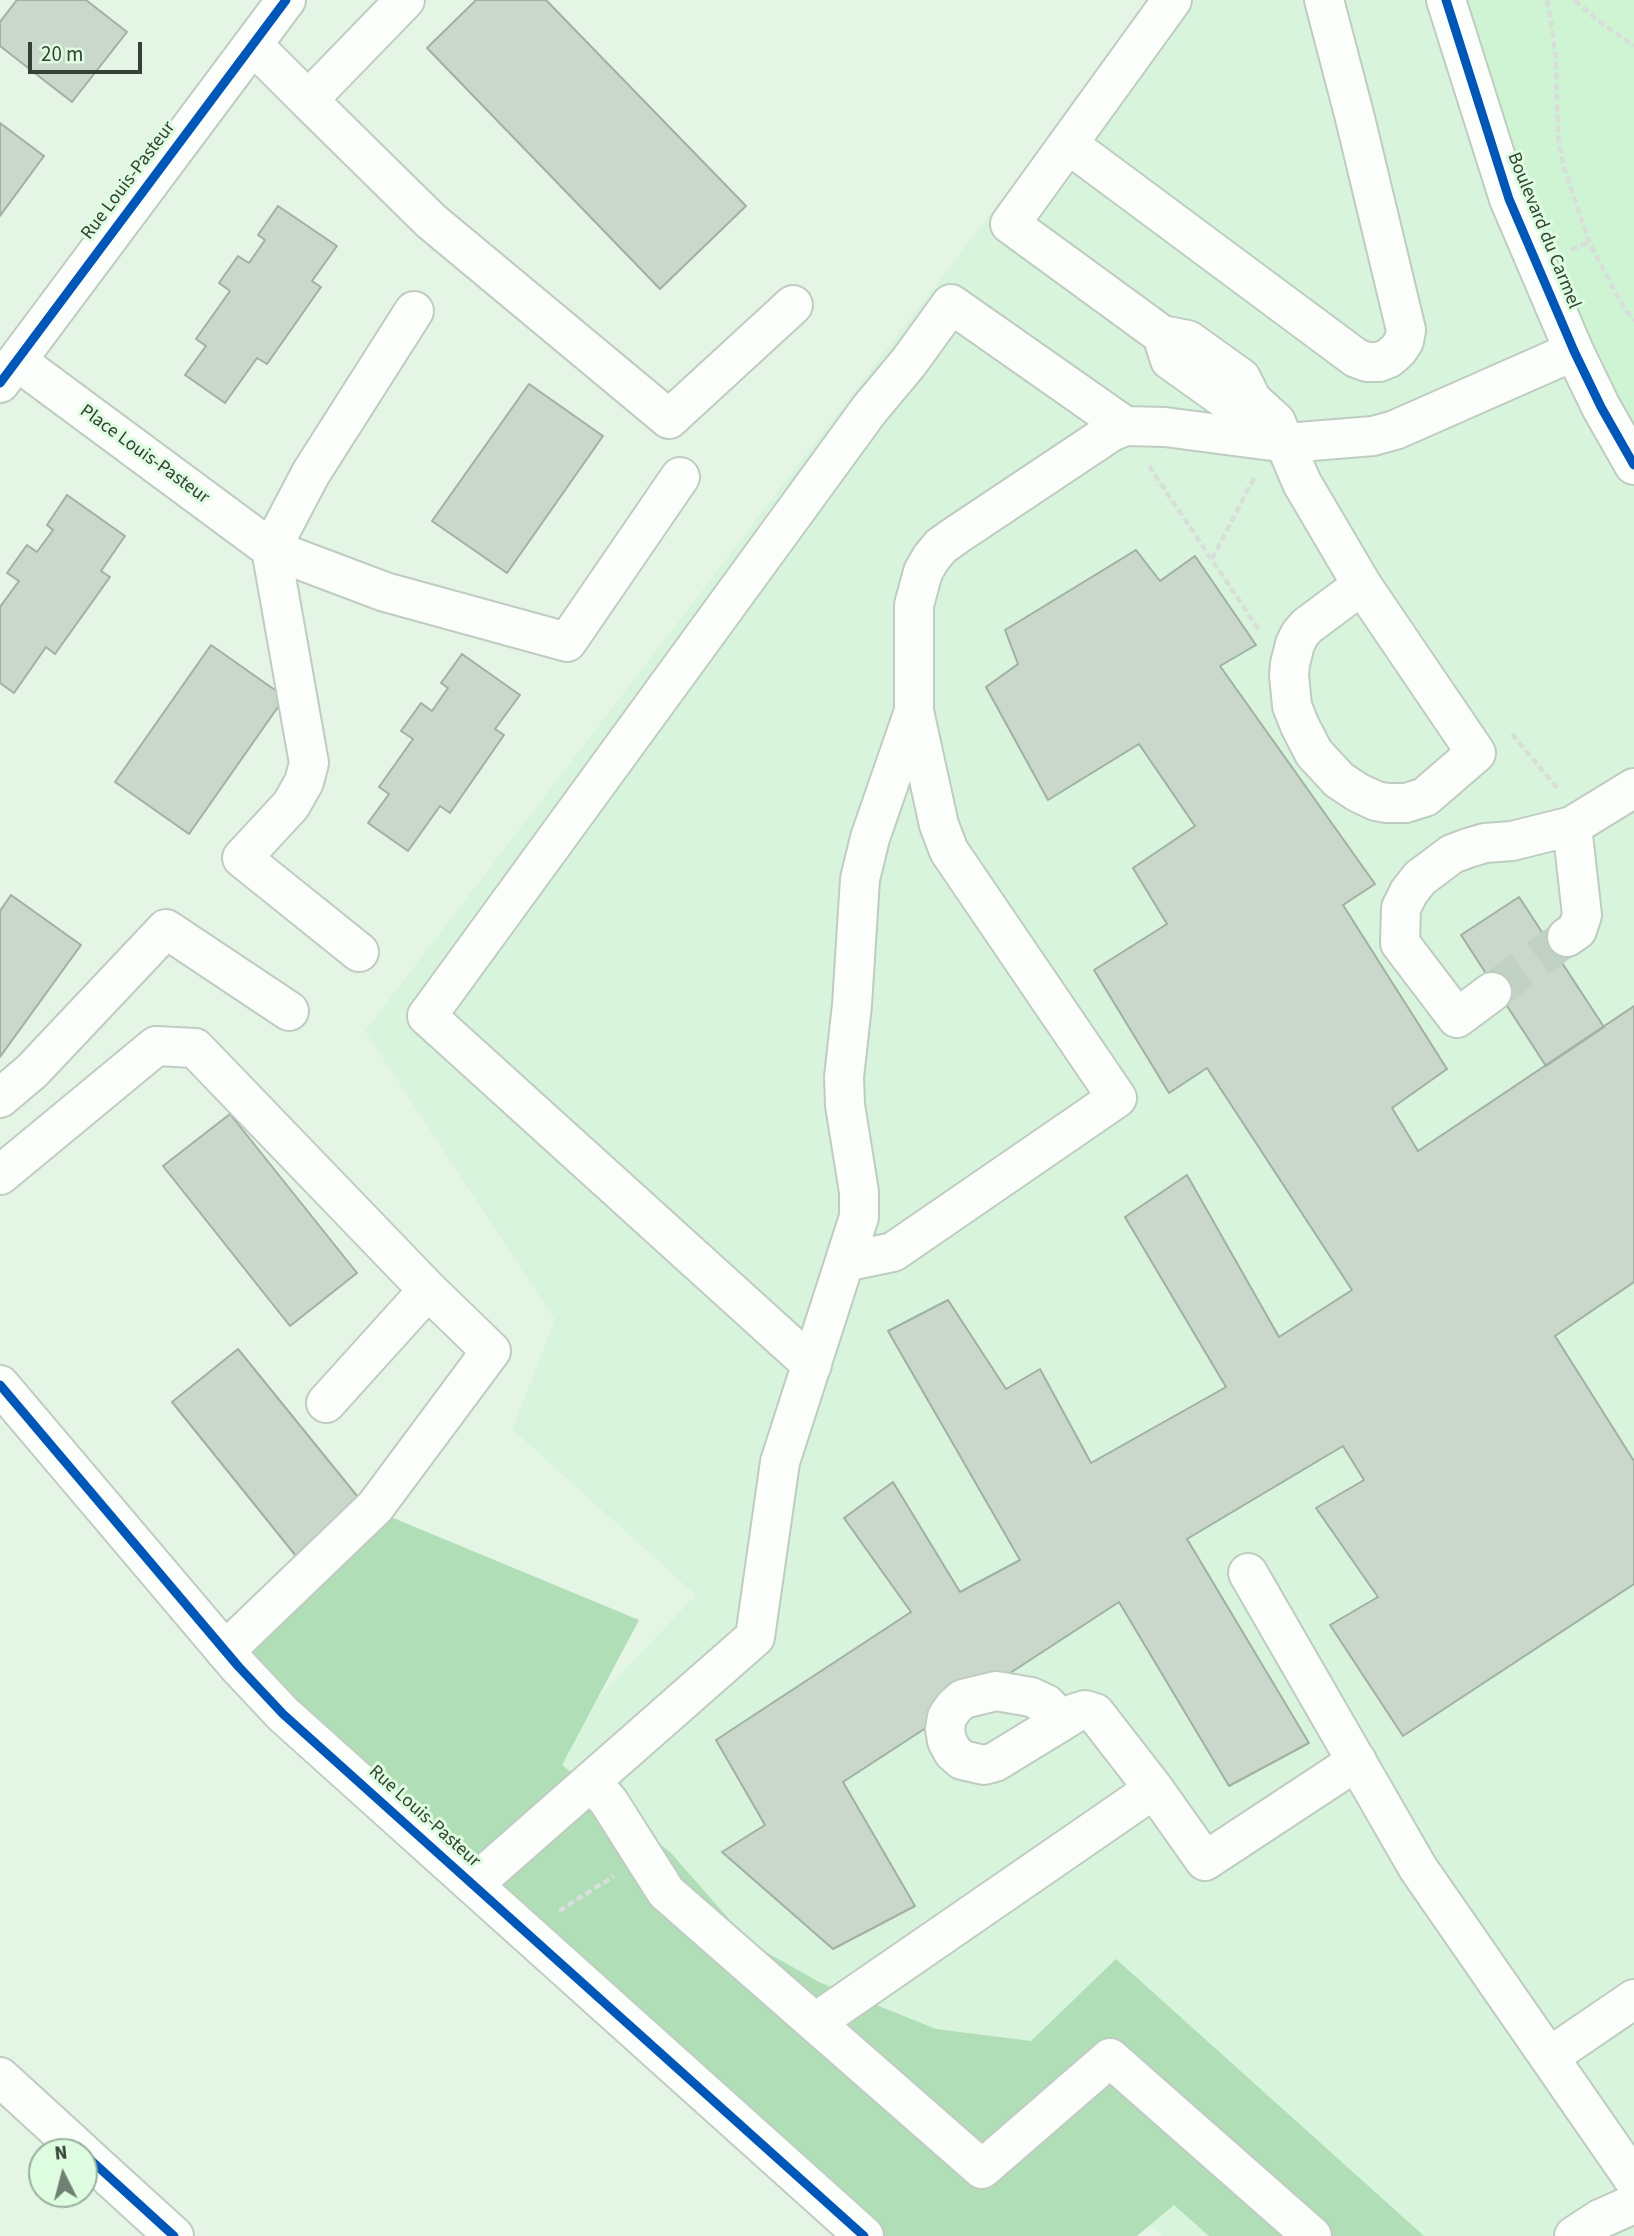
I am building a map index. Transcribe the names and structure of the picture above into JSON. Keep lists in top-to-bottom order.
{
  "streets": {
    "street": ["Rue Louis-Pasteur", "Boulevard du Carmel", "Place Louis-Pasteur"]
  },
  "crossings": [
    ["Rue Louis-Pasteur", "Place Louis-Pasteur"]
  ],
  "scale_bar": "20 m",
  "north": "top"
}
